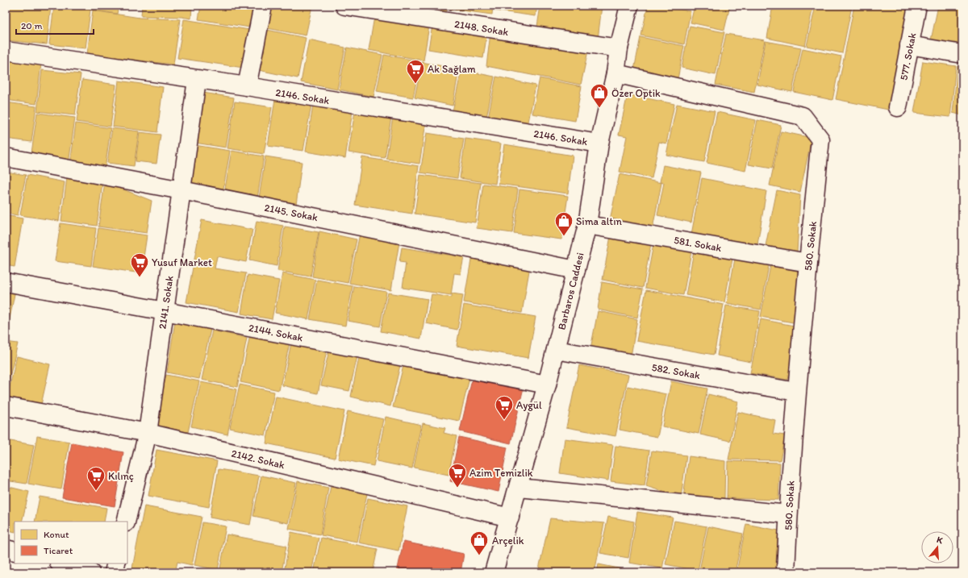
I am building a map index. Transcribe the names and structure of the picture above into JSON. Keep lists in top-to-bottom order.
{
  "streets": {
    "street": [
      "2148. Sokak",
      "577. Sokak",
      "2146. Sokak",
      "2145. Sokak",
      "581. Sokak",
      "580. Sokak",
      "Barbaros Caddesi",
      "2141. Sokak",
      "2144. Sokak",
      "582. Sokak",
      "2142. Sokak"
    ]
  },
  "crossings": [
    ["2148. Sokak", "Barbaros Caddesi"],
    ["2146. Sokak", "Barbaros Caddesi"],
    ["2146. Sokak", "2141. Sokak"],
    ["2145. Sokak", "Barbaros Caddesi"],
    ["2145. Sokak", "2141. Sokak"],
    ["581. Sokak", "580. Sokak"],
    ["581. Sokak", "Barbaros Caddesi"],
    ["580. Sokak", "Barbaros Caddesi"],
    ["580. Sokak", "582. Sokak"],
    ["Barbaros Caddesi", "2144. Sokak"],
    ["Barbaros Caddesi", "582. Sokak"],
    ["Barbaros Caddesi", "2142. Sokak"],
    ["2141. Sokak", "2144. Sokak"],
    ["2141. Sokak", "2142. Sokak"]
  ],
  "places": {
    "supermarket": [
      "Ak Sağlam",
      "Yusuf Market",
      "Aygül",
      "Azim Temizlik",
      "Kılınç"
    ],
    "shop": ["Özer Optik", "Sima altın", "Arçelik"]
  },
  "legend": ["Konut", "Ticaret"],
  "scale_bar": "20 m",
  "north": "top"
}
